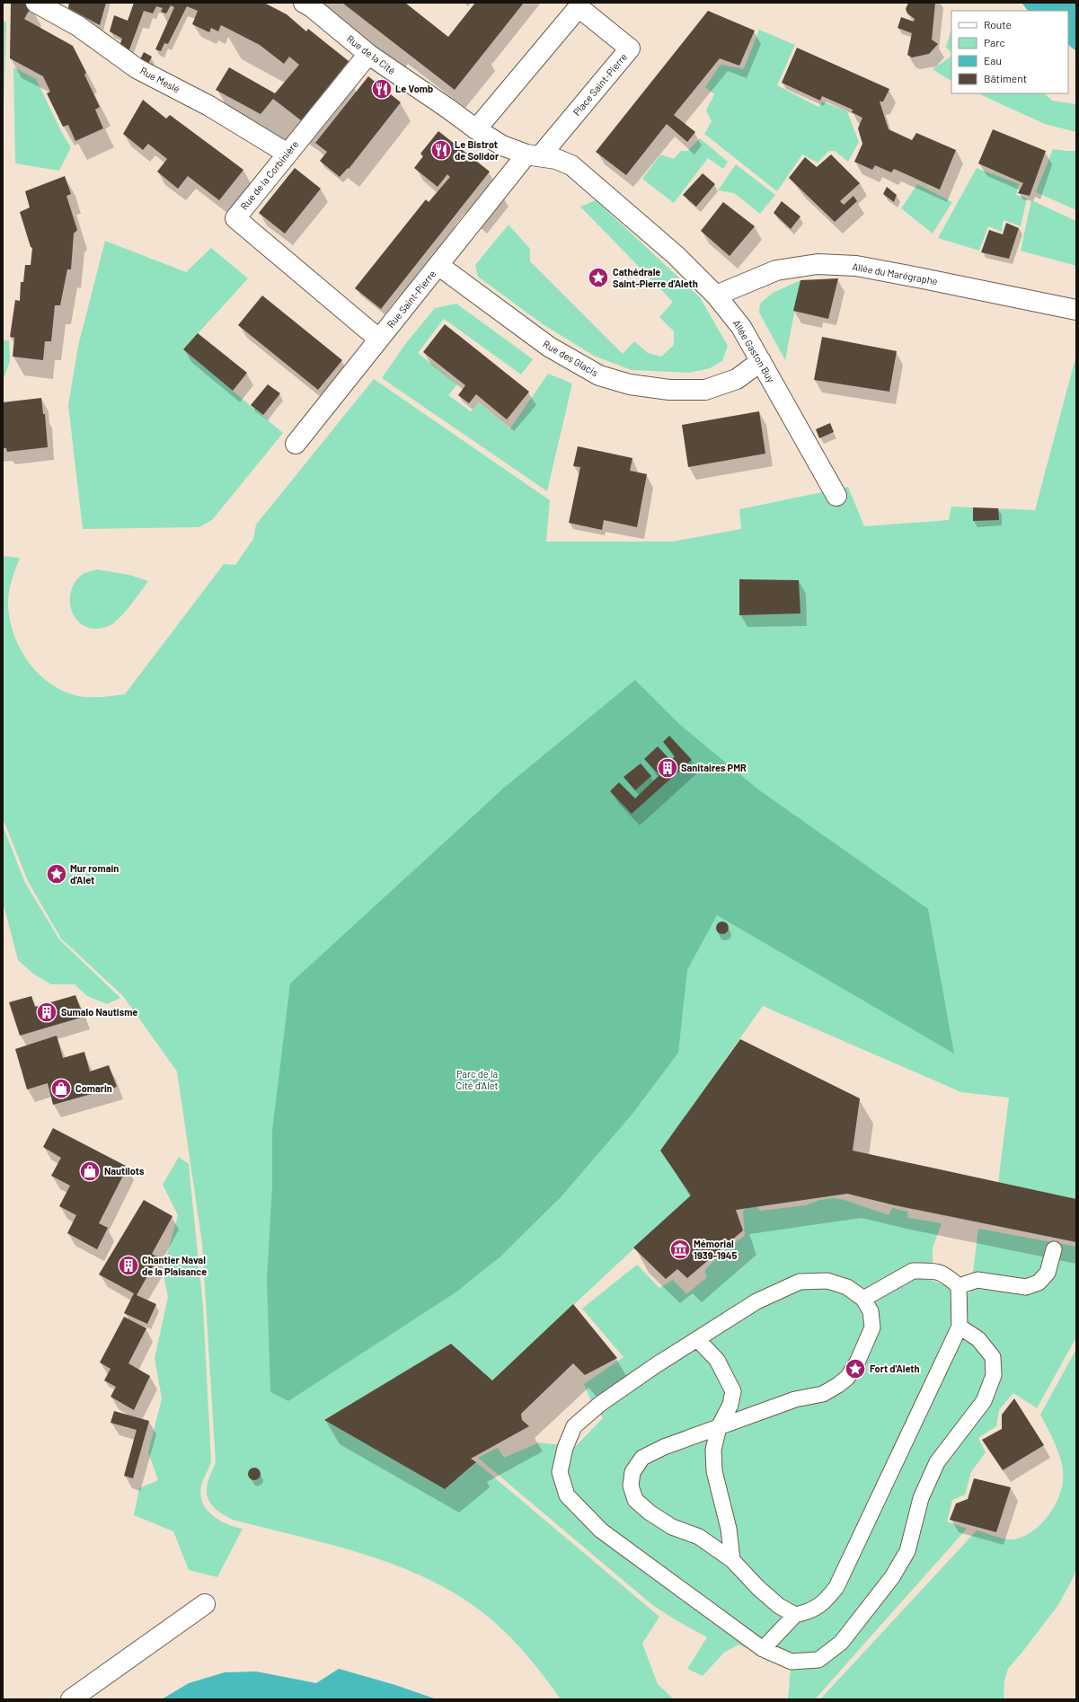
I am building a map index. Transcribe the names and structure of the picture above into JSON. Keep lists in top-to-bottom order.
{
  "streets": {
    "street": [
      "Rue de la Cité",
      "Rue Meslé",
      "Place Saint-Pierre",
      "Rue de la Corbinière",
      "Allée du Marégraphe",
      "Rue Saint-Pierre",
      "Allée Gaston Buy",
      "Rue des Glacis"
    ]
  },
  "crossings": [
    ["Rue de la Cité", "Place Saint-Pierre"],
    ["Rue de la Cité", "Rue de la Corbinière"],
    ["Rue Meslé", "Rue de la Corbinière"],
    ["Place Saint-Pierre", "Rue Saint-Pierre"],
    ["Place Saint-Pierre", "Allée Gaston Buy"],
    ["Rue de la Corbinière", "Rue Saint-Pierre"],
    ["Allée du Marégraphe", "Allée Gaston Buy"],
    ["Rue Saint-Pierre", "Allée Gaston Buy"],
    ["Rue Saint-Pierre", "Rue des Glacis"],
    ["Allée Gaston Buy", "Rue des Glacis"]
  ],
  "parks": ["Parc de la Cité d'Alet"],
  "places": {
    "restaurant": ["Le Vomb", "Le Bistrot de Solidor"],
    "place": ["Cathédrale Saint-Pierre d'Aleth", "Mur romain d'Alet", "Fort d'Aleth"],
    "building": ["Sanitaires PMR", "Sumalo Nautisme", "Chantier Naval de la Plaisance"],
    "shop": ["Comarin", "Nautilots"],
    "museum": ["Mémorial 1939-1945"]
  },
  "legend": [
    "Route",
    "Parc",
    "Eau",
    "Bâtiment"
  ]
}
